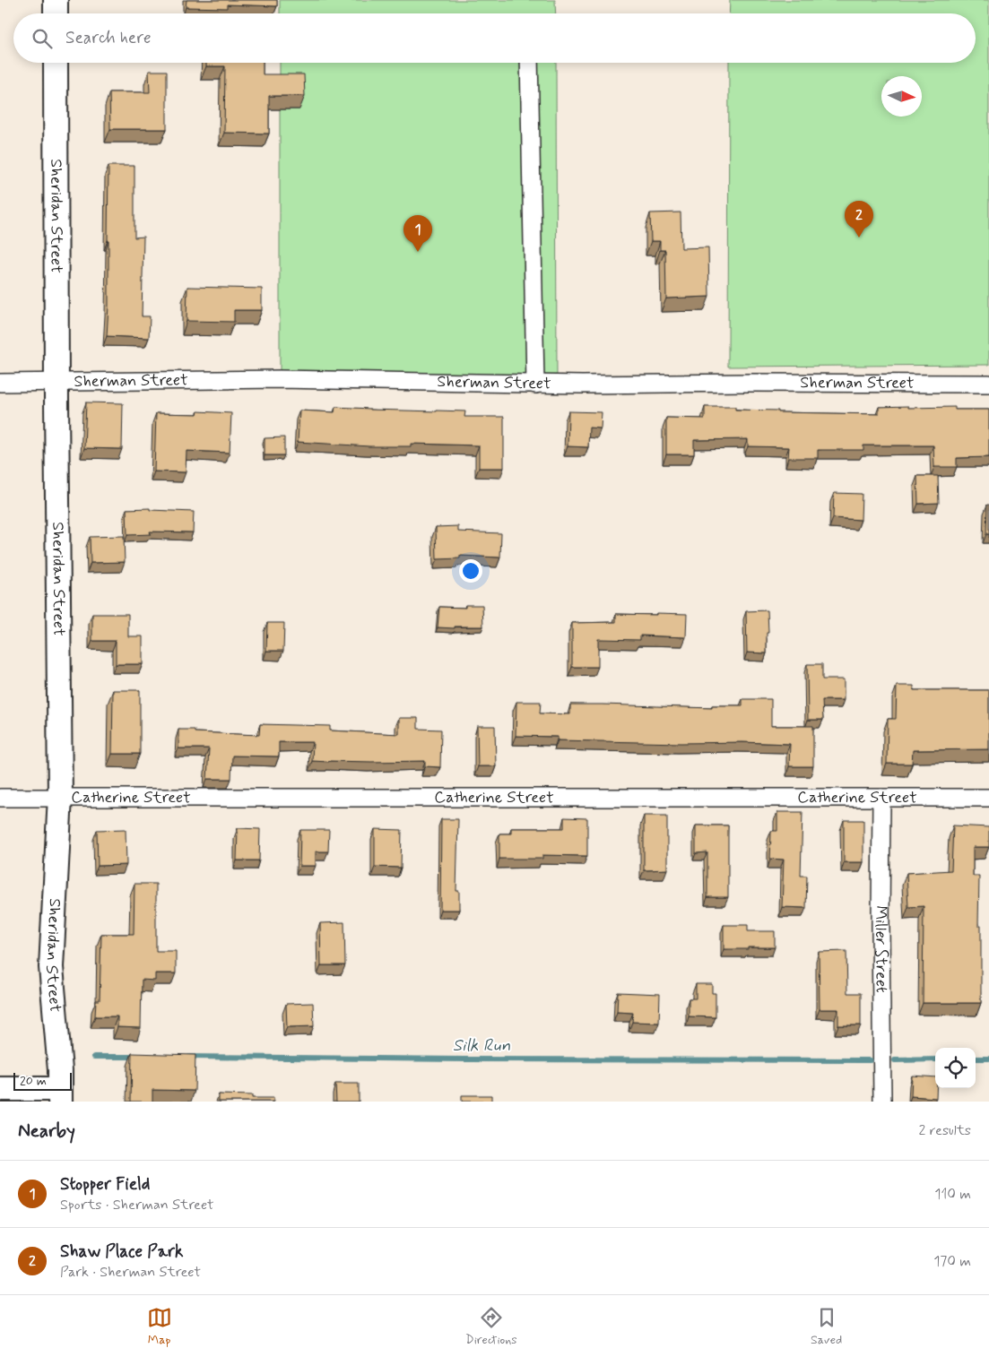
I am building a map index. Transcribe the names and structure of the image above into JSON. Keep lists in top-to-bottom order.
{
  "streets": {
    "street": [
      "Sheridan Street",
      "Sherman Street",
      "Catherine Street",
      "Miller Street"
    ]
  },
  "crossings": [
    ["Sheridan Street", "Sherman Street"],
    ["Sheridan Street", "Catherine Street"],
    ["Catherine Street", "Miller Street"]
  ],
  "water": ["Silk Run"],
  "scale_bar": "20 m",
  "north": "right",
  "page": {
    "search": "Search here",
    "pins": ["2", "1"],
    "scale": "20 m",
    "heading": ["Nearby", "2 results"],
    "list": [
      {
        "mark": "1",
        "name": "Stopper Field",
        "note": "Sports · Sherman Street",
        "value": "110 m"
      },
      {
        "mark": "2",
        "name": "Shaw Place Park",
        "note": "Park · Sherman Street",
        "value": "170 m"
      }
    ],
    "nav": ["Map", "Directions", "Saved"]
  }
}
